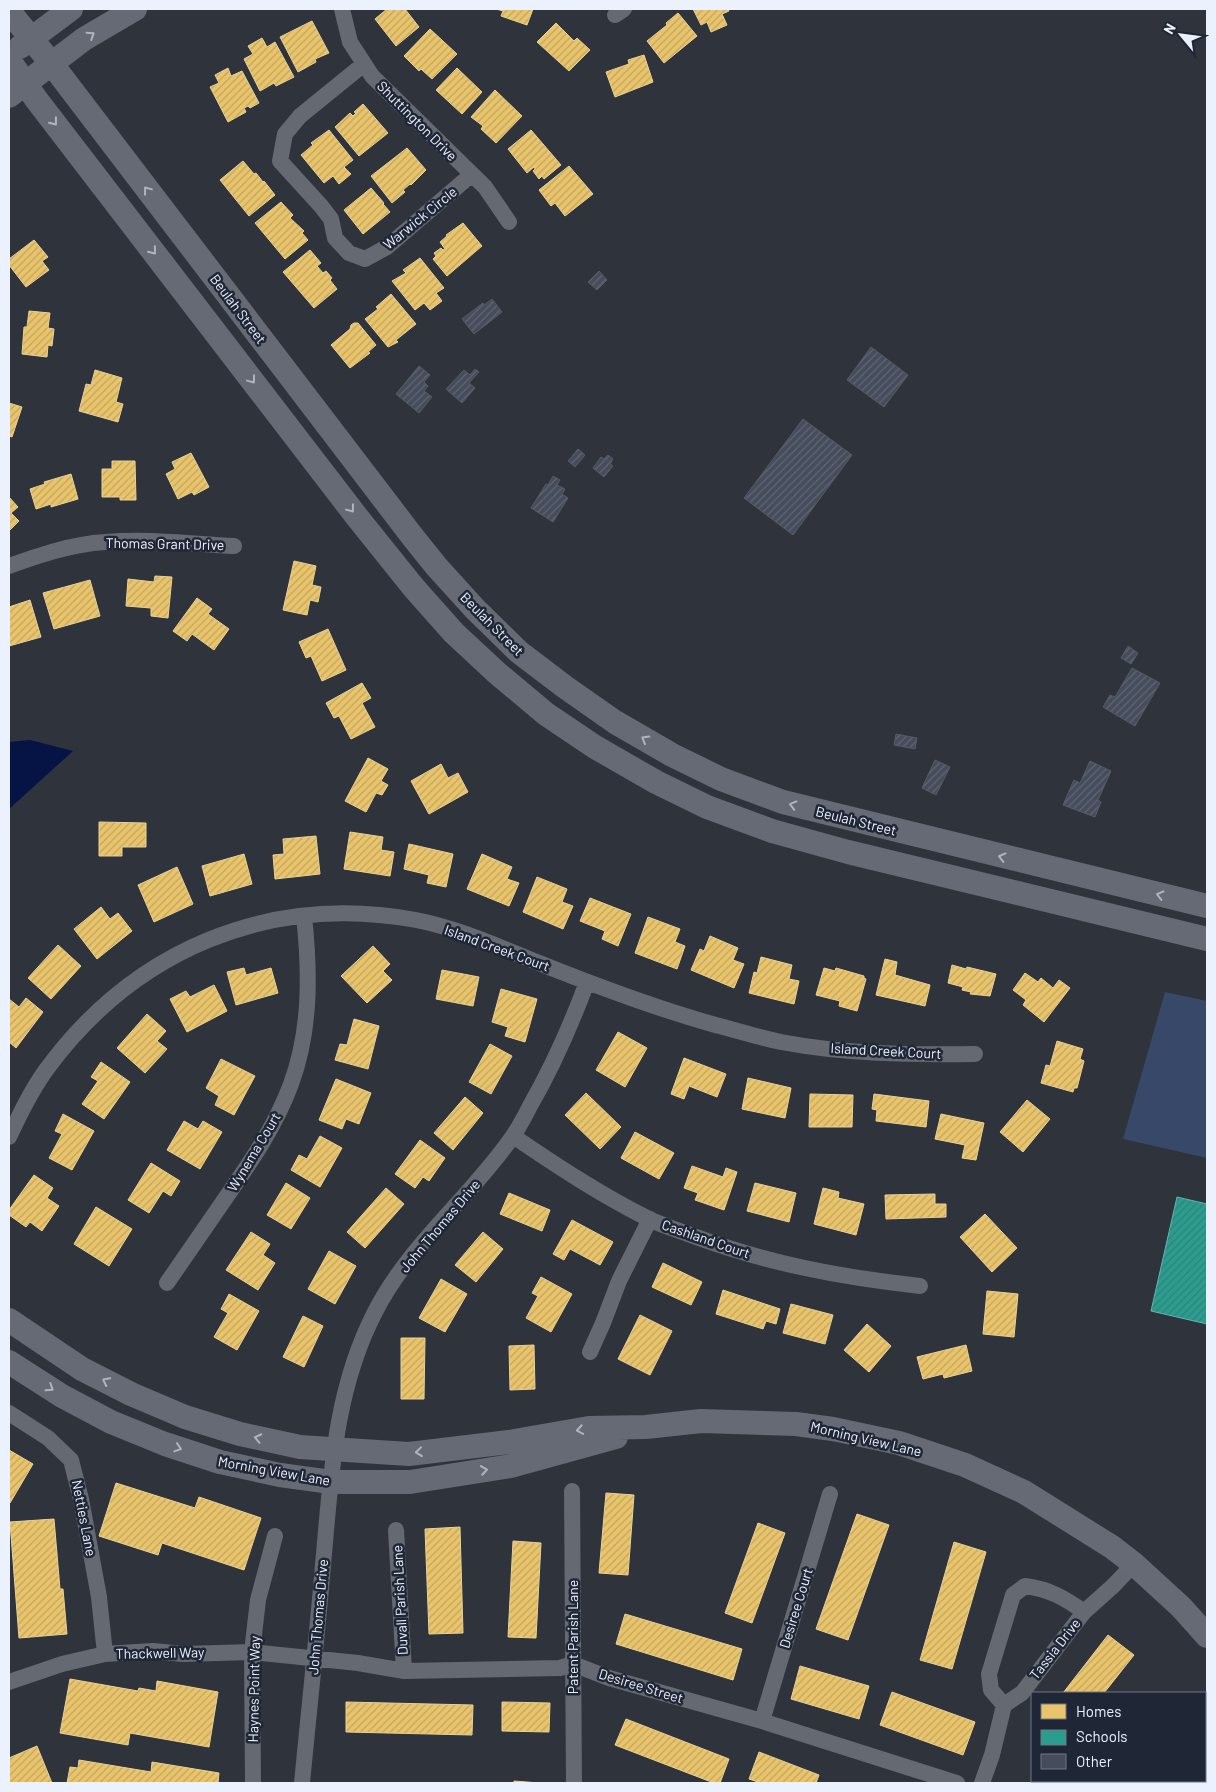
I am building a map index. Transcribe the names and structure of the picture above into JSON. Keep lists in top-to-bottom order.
{
  "streets": {
    "main road": ["Beulah Street", "Morning View Lane"],
    "street": [
      "Shuttington Drive",
      "Warwick Circle",
      "Thomas Grant Drive",
      "Island Creek Court",
      "Wynema Court",
      "John Thomas Drive",
      "Cashland Court",
      "Netties Lane",
      "Duvall Parish Lane",
      "Desiree Court",
      "Patent Parish Lane",
      "Tassia Drive",
      "Thackwell Way",
      "Desiree Street",
      "Haynes Point Way"
    ]
  },
  "crossings": [
    ["Shuttington Drive", "Warwick Circle"],
    ["Island Creek Court", "Wynema Court"],
    ["Island Creek Court", "John Thomas Drive"],
    ["John Thomas Drive", "Cashland Court"],
    ["John Thomas Drive", "Morning View Lane"],
    ["John Thomas Drive", "Thackwell Way"],
    ["Morning View Lane", "Tassia Drive"],
    ["Netties Lane", "Thackwell Way"],
    ["Desiree Court", "Desiree Street"],
    ["Patent Parish Lane", "Desiree Street"],
    ["Thackwell Way", "Haynes Point Way"]
  ],
  "legend": ["Homes", "Schools", "Other"],
  "north": "top left"
}
